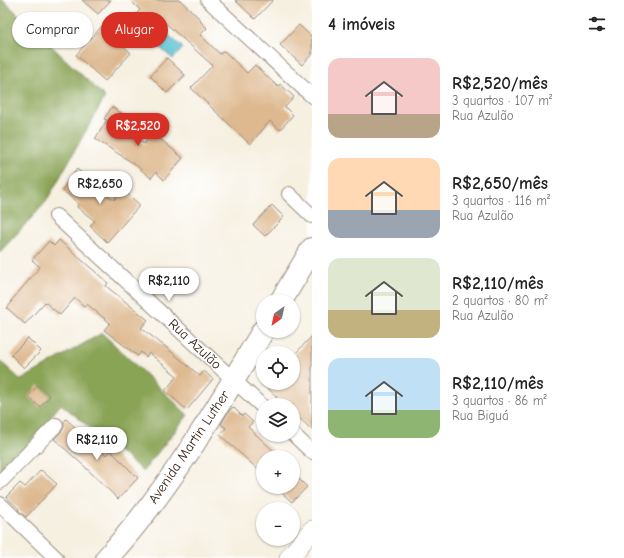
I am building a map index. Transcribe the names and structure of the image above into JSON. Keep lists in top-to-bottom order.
{
  "streets": {
    "main road": ["Avenida Martin Luther"],
    "street": ["Rua Azulão"]
  },
  "crossings": [
    ["Rua Azulão", "Avenida Martin Luther"]
  ],
  "north": "bottom left",
  "page": {
    "heading": "4 imóveis",
    "chip": ["Comprar", "Alugar"],
    "list": [
      {
        "name": "R$2,520/mês",
        "note": "3 quartos · 107 m² · Rua Azulão"
      },
      {
        "name": "R$2,650/mês",
        "note": "3 quartos · 116 m² · Rua Azulão"
      },
      {
        "name": "R$2,110/mês",
        "note": "2 quartos · 80 m² · Rua Azulão"
      },
      {
        "name": "R$2,110/mês",
        "note": "3 quartos · 86 m² · Rua Biguá"
      }
    ],
    "price": [
      "R$2,520",
      "R$2,650",
      "R$2,110",
      "R$2,110"
    ],
    "map_buttons": ["+", "−"]
  }
}
